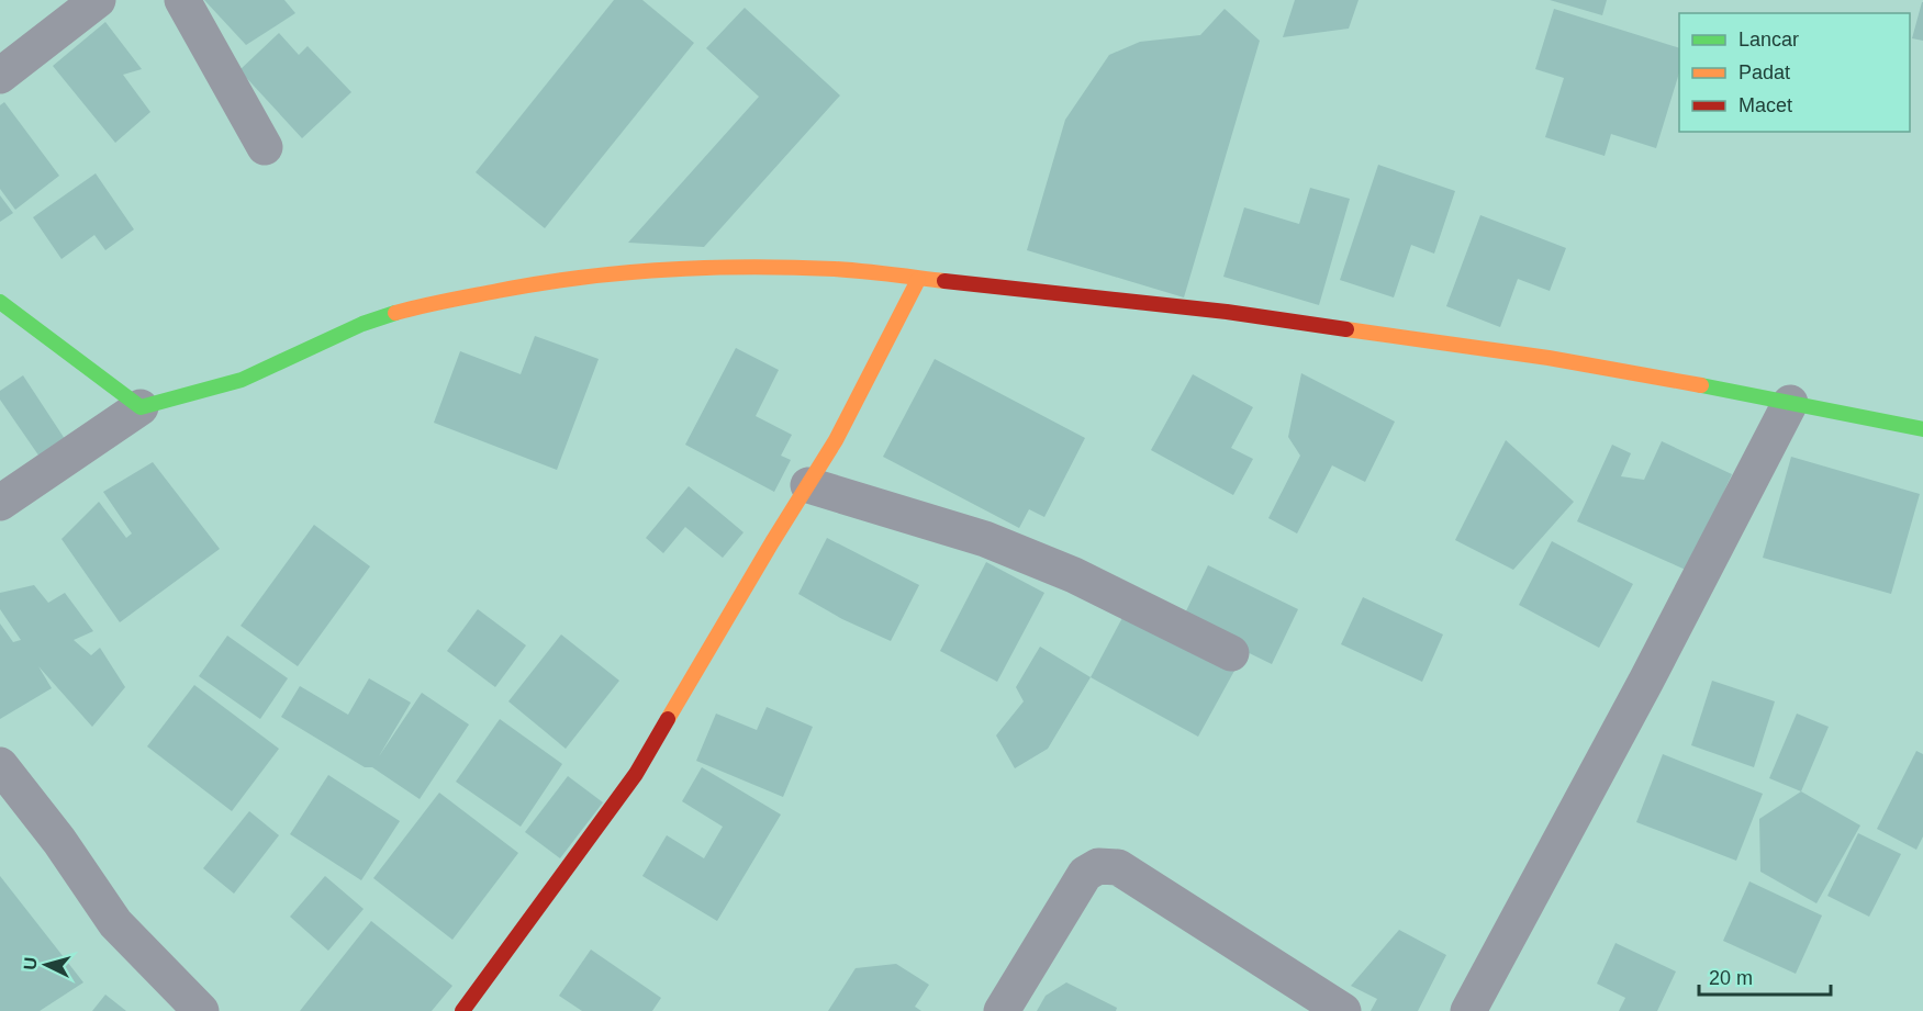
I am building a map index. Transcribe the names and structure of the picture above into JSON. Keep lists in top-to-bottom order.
{
  "legend": ["Lancar", "Padat", "Macet"],
  "scale_bar": "20 m",
  "north": "left"
}
